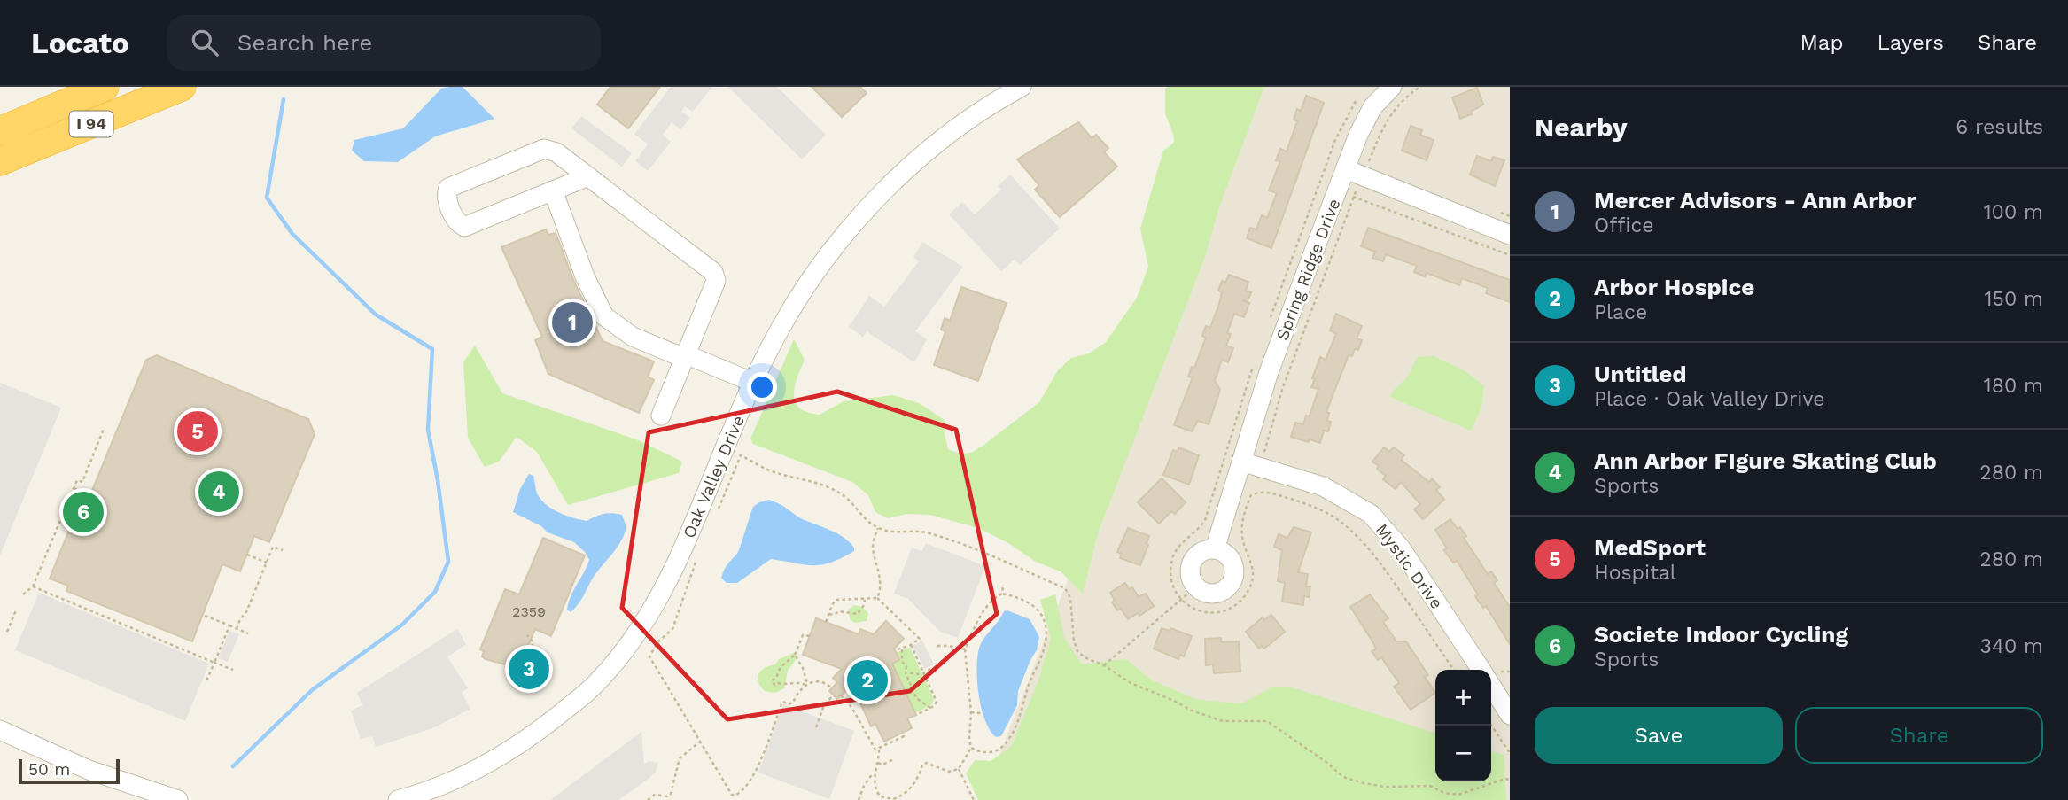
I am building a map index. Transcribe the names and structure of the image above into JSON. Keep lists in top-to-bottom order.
{
  "streets": {
    "highway": ["I 94"],
    "street": ["Spring Ridge Drive", "Oak Valley Drive", "Mystic Drive"]
  },
  "crossings": [
    ["Spring Ridge Drive", "Mystic Drive"]
  ],
  "house_numbers": ["2359"],
  "scale_bar": "50 m",
  "page": {
    "header": "Locato",
    "search": "Search here",
    "nav": ["Map", "Layers", "Share"],
    "heading": ["Nearby", "6 results"],
    "list": [
      {
        "mark": "1",
        "name": "Mercer Advisors - Ann Arbor",
        "note": "Office",
        "value": "100 m"
      },
      {
        "mark": "2",
        "name": "Arbor Hospice",
        "note": "Place",
        "value": "150 m"
      },
      {
        "mark": "3",
        "name": "Untitled",
        "note": "Place · Oak Valley Drive",
        "value": "180 m"
      },
      {
        "mark": "4",
        "name": "Ann Arbor FIgure Skating Club",
        "note": "Sports",
        "value": "280 m"
      },
      {
        "mark": "5",
        "name": "MedSport",
        "note": "Hospital",
        "value": "280 m"
      },
      {
        "mark": "6",
        "name": "Societe Indoor Cycling",
        "note": "Sports",
        "value": "340 m"
      }
    ],
    "pins": [
      "1",
      "5",
      "4",
      "6",
      "3",
      "2"
    ],
    "map_buttons": ["+", "−"],
    "buttons": ["Save", "Share"],
    "scale": "50 m"
  }
}
